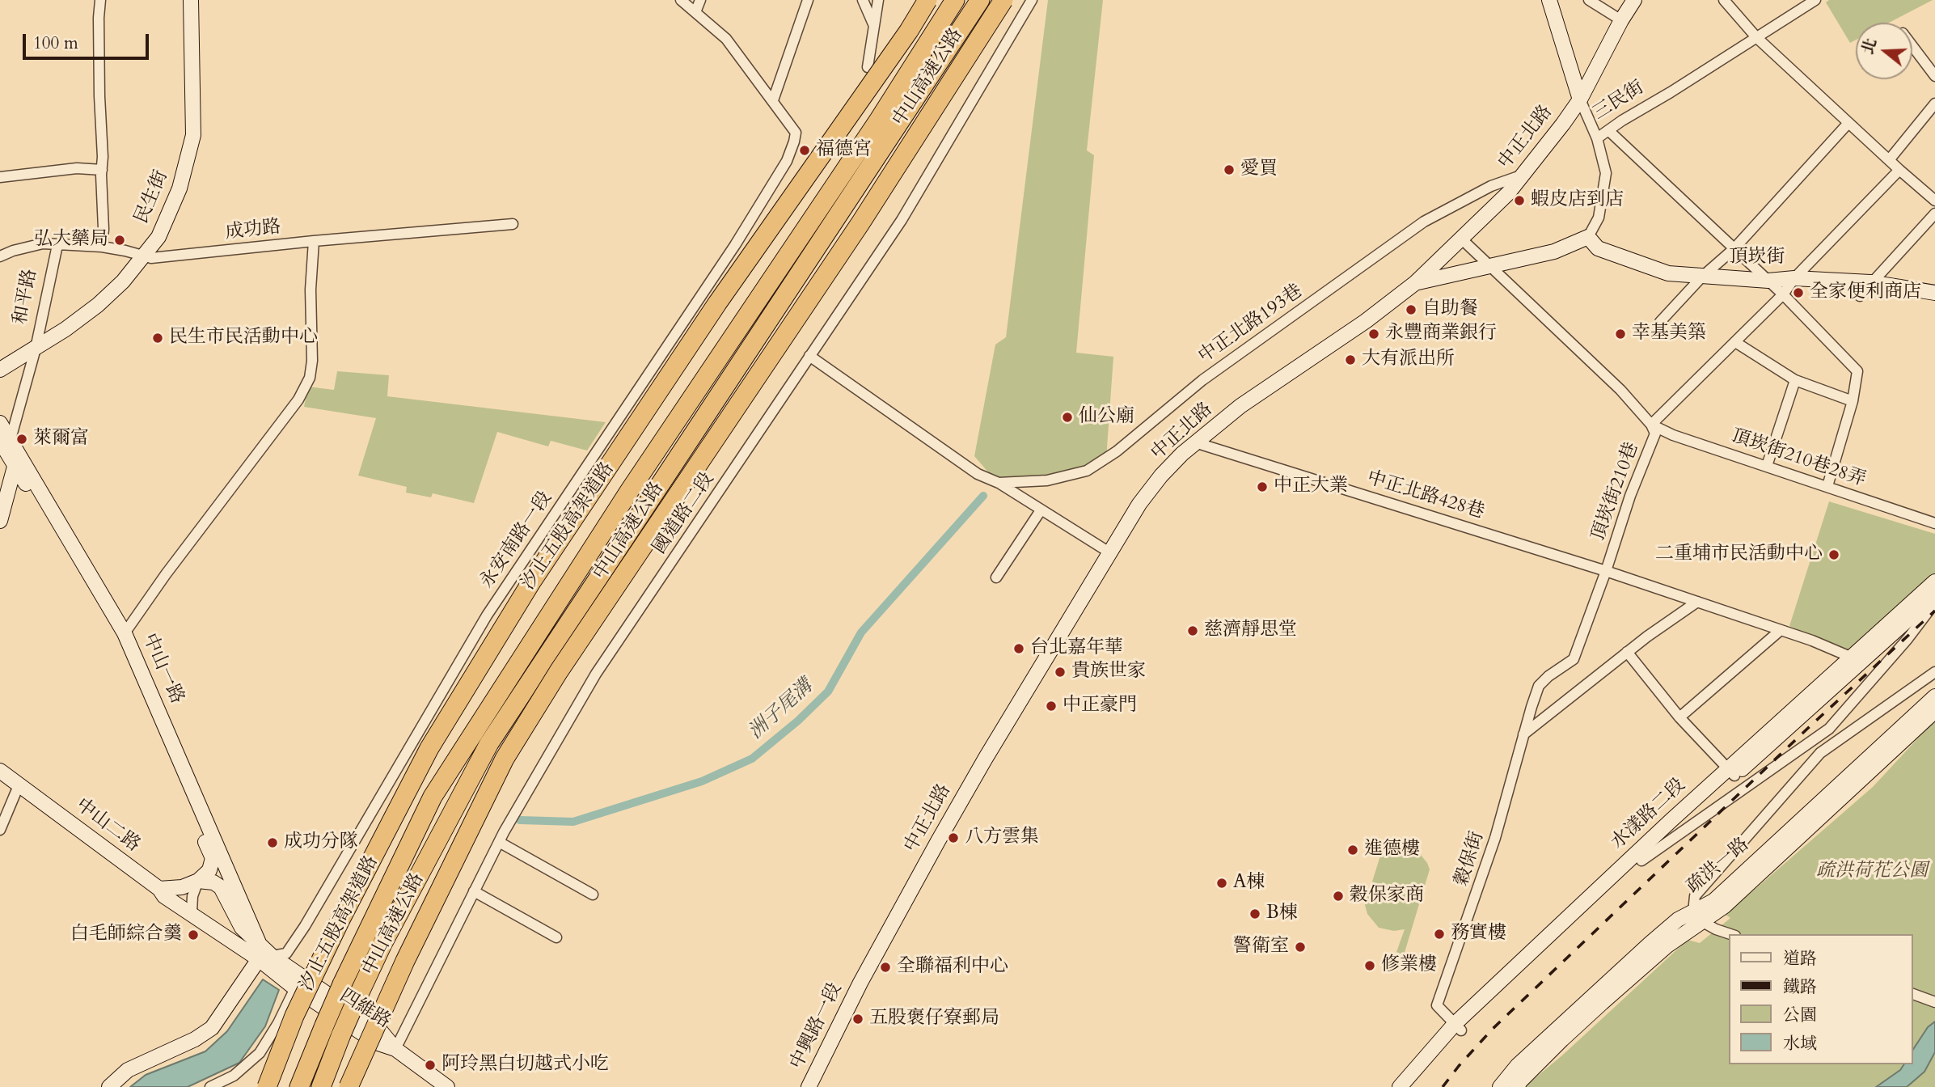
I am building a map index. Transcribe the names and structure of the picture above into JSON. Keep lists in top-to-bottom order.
{
  "streets": {
    "highway": ["中山高速公路", "汐止五股高架道路"],
    "street": [
      "三民街",
      "中正北路",
      "民生街",
      "成功路",
      "頂崁街",
      "和平路",
      "中正北路193巷",
      "頂崁街210巷28弄",
      "頂崁街210巷",
      "中正北路428巷",
      "國道路二段",
      "永安南路一段",
      "中山一路",
      "水漾路二段",
      "中山二路",
      "穀保街",
      "疏洪一路",
      "四維路",
      "中興路一段"
    ]
  },
  "crossings": [
    ["三民街", "頂崁街"],
    ["中正北路", "中正北路193巷"],
    ["中正北路", "中正北路428巷"],
    ["中正北路", "中興路一段"],
    ["民生街", "成功路"],
    ["民生街", "和平路"],
    ["成功路", "和平路"],
    ["頂崁街", "頂崁街210巷"],
    ["和平路", "中山一路"],
    ["頂崁街210巷28弄", "頂崁街210巷"],
    ["頂崁街210巷", "中正北路428巷"],
    ["頂崁街210巷", "穀保街"],
    ["中正北路428巷", "水漾路二段"],
    ["國道路二段", "四維路"],
    ["永安南路一段", "中山一路"],
    ["永安南路一段", "中山二路"],
    ["永安南路一段", "四維路"],
    ["中山一路", "中山二路"],
    ["中山一路", "四維路"],
    ["水漾路二段", "穀保街"],
    ["中山二路", "四維路"]
  ],
  "water": ["洲子尾溝"],
  "parks": ["疏洪荷花公園"],
  "places": [
    "福德宮",
    "愛買",
    "蝦皮店到店",
    "弘大藥局",
    "全家便利商店",
    "自助餐",
    "永豐商業銀行",
    "幸基美築",
    "民生市民活動中心",
    "大有派出所",
    "仙公廟",
    "萊爾富",
    "中正大業",
    "二重埔市民活動中心",
    "慈濟靜思堂",
    "台北嘉年華",
    "貴族世家",
    "中正豪門",
    "八方雲集",
    "成功分隊",
    "進德樓",
    "A棟",
    "穀保家商",
    "B棟",
    "務實樓",
    "白毛師綜合羹",
    "警衛室",
    "修業樓",
    "全聯福利中心",
    "五股褒仔寮郵局",
    "阿玲黑白切越式小吃"
  ],
  "legend": [
    "道路",
    "鐵路",
    "公園",
    "水域"
  ],
  "scale_bar": "100 m",
  "north": "left"
}
